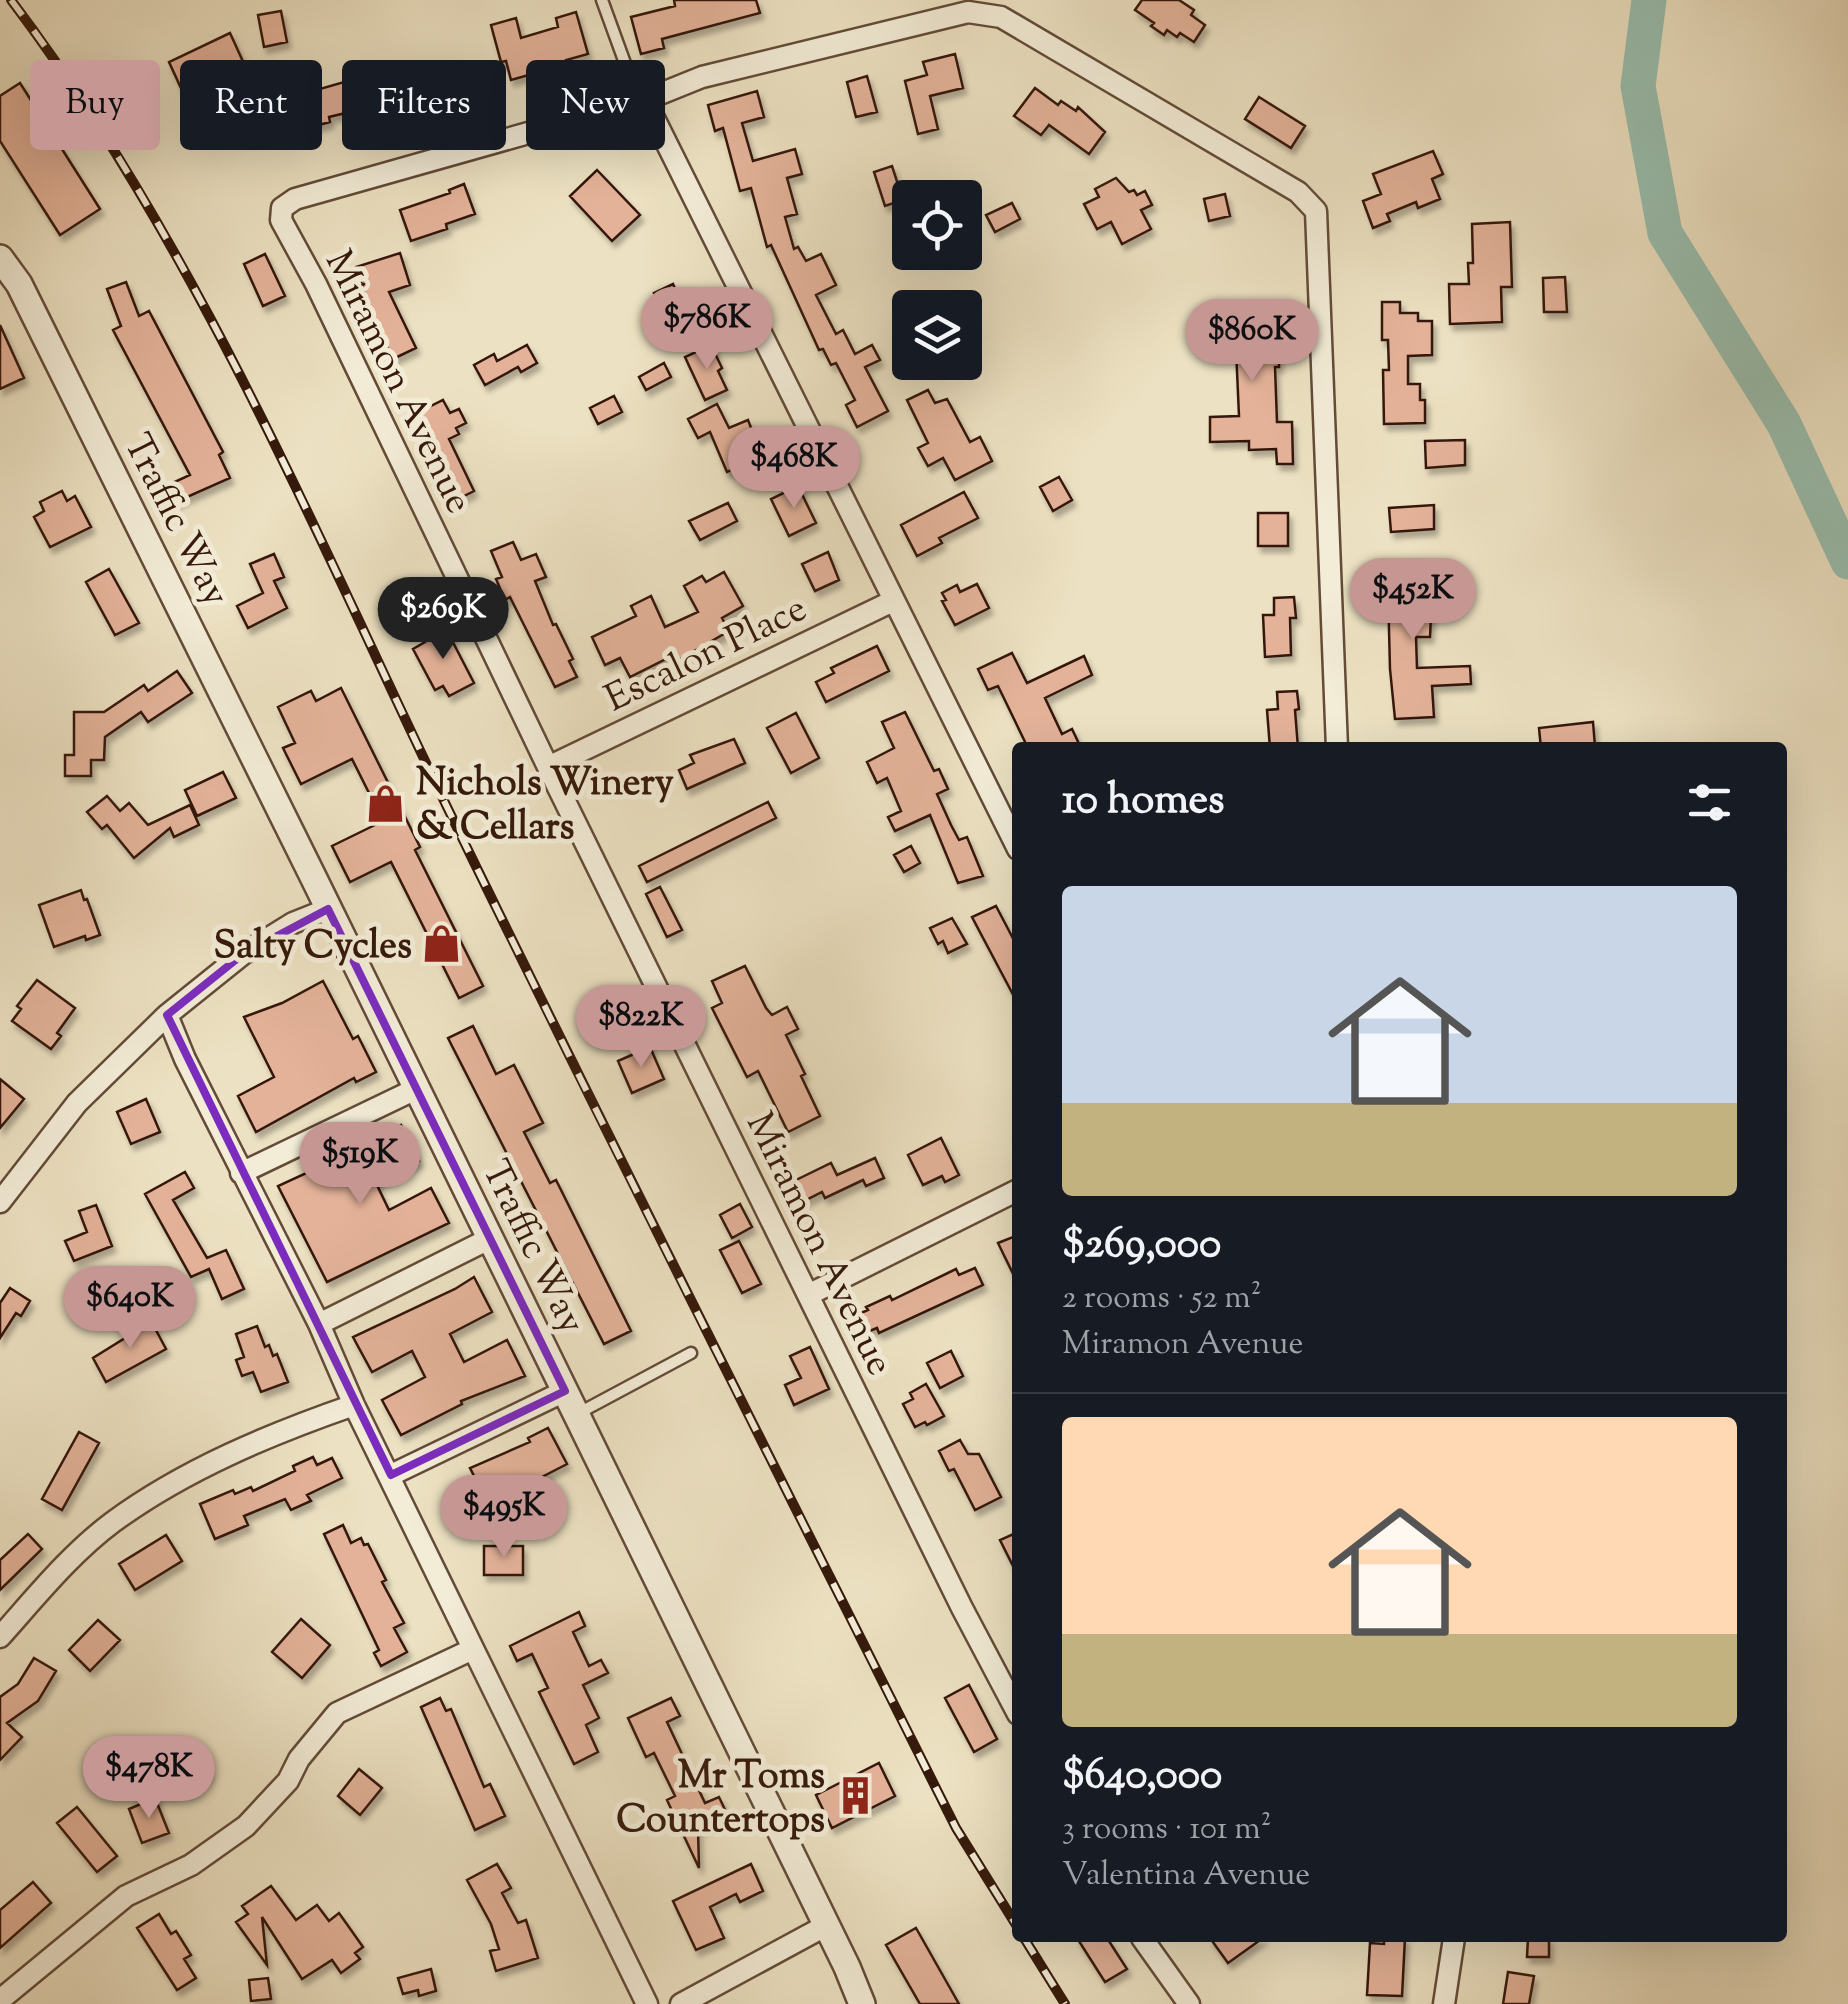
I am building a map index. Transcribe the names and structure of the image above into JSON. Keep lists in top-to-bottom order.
{
  "streets": {
    "street": ["Miramon Avenue", "Traffic Way", "Escalon Place"]
  },
  "crossings": [
    ["Miramon Avenue", "Escalon Place"]
  ],
  "places": {
    "shop": ["Nichols Winery & Cellars", "Salty Cycles"],
    "building": ["Mr Toms Countertops"]
  },
  "page": {
    "chip": [
      "Buy",
      "Rent",
      "Filters",
      "New"
    ],
    "price": [
      "$786K",
      "$860K",
      "$468K",
      "$452K",
      "$269K",
      "$822K",
      "$519K",
      "$640K",
      "$495K",
      "$478K"
    ],
    "heading": "10 homes",
    "list": [
      {
        "name": "$269,000",
        "note": "2 rooms · 52 m² · Miramon Avenue"
      },
      {
        "name": "$640,000",
        "note": "3 rooms · 101 m² · Valentina Avenue"
      }
    ]
  }
}
